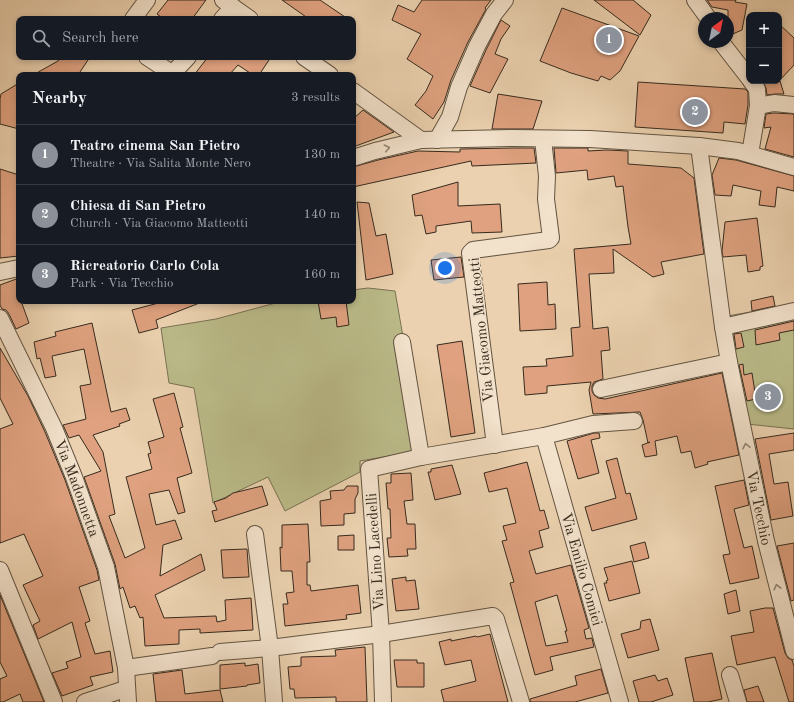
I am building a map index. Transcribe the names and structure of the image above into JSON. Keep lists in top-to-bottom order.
{
  "streets": {
    "street": [
      "Via Giacomo Matteotti",
      "Via Madonnetta",
      "Via Tecchio",
      "Via Lino Lacedelli",
      "Via Emilio Comici"
    ]
  },
  "one_way": ["Via Tecchio"],
  "north": "top right",
  "page": {
    "map_buttons": ["+", "−"],
    "search": "Search here",
    "pins": ["1", "2", "3"],
    "heading": ["Nearby", "3 results"],
    "list": [
      {
        "mark": "1",
        "name": "Teatro cinema San Pietro",
        "note": "Theatre · Via Salita Monte Nero",
        "value": "130 m"
      },
      {
        "mark": "2",
        "name": "Chiesa di San Pietro",
        "note": "Church · Via Giacomo Matteotti",
        "value": "140 m"
      },
      {
        "mark": "3",
        "name": "Ricreatorio Carlo Cola",
        "note": "Park · Via Tecchio",
        "value": "160 m"
      }
    ]
  }
}
